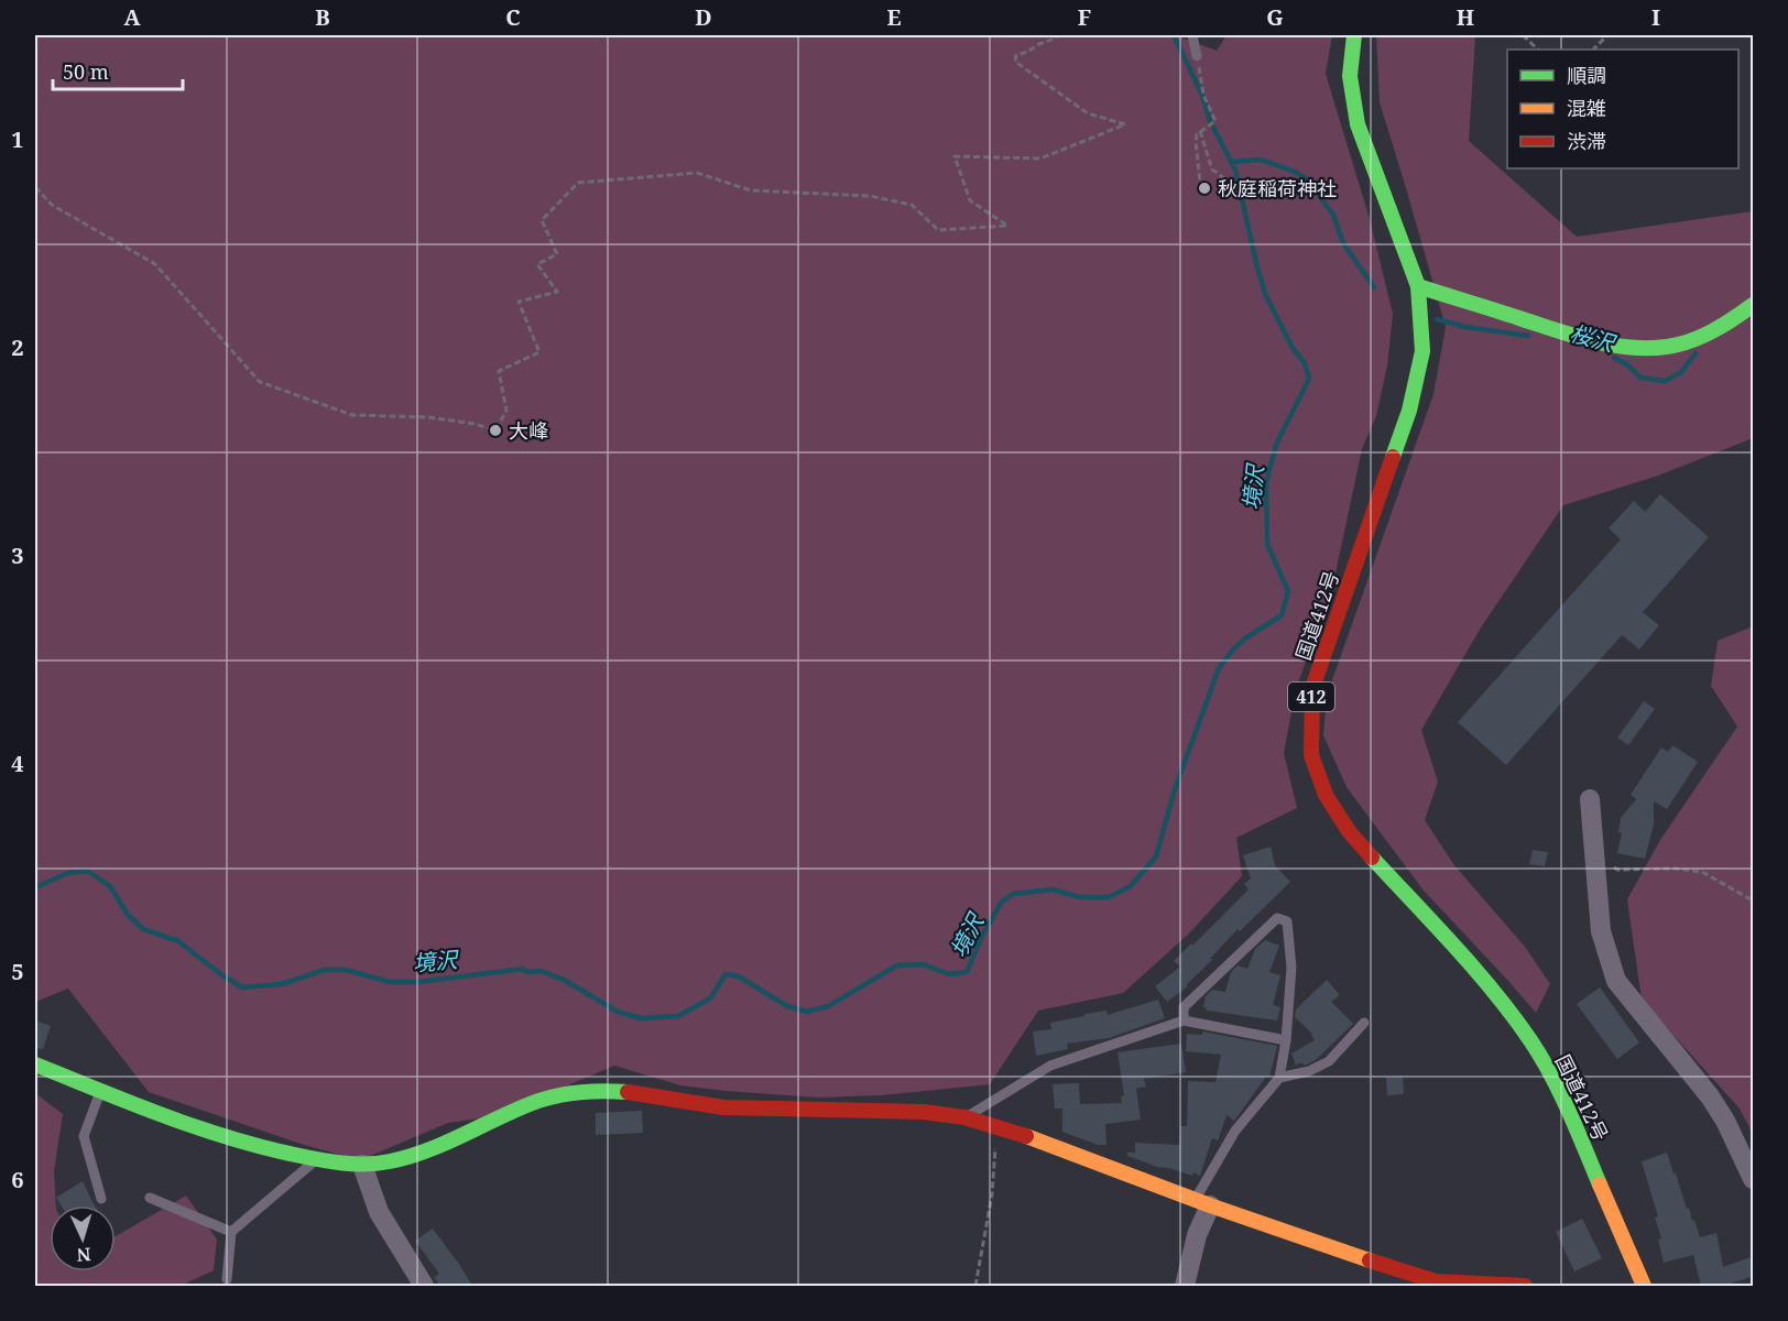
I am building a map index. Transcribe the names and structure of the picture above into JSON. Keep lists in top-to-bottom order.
{
  "streets": {
    "main road": ["国道412号", "412"]
  },
  "water": ["桜沢", "境沢"],
  "places": ["秋庭稲荷神社", "大峰"],
  "legend": ["順調", "混雑", "渋滞"],
  "scale_bar": "50 m",
  "north": "bottom",
  "grid": {
    "columns": [
      "A",
      "B",
      "C",
      "D",
      "E",
      "F",
      "G",
      "H",
      "I"
    ],
    "rows": [
      "1",
      "2",
      "3",
      "4",
      "5",
      "6"
    ]
  }
}
